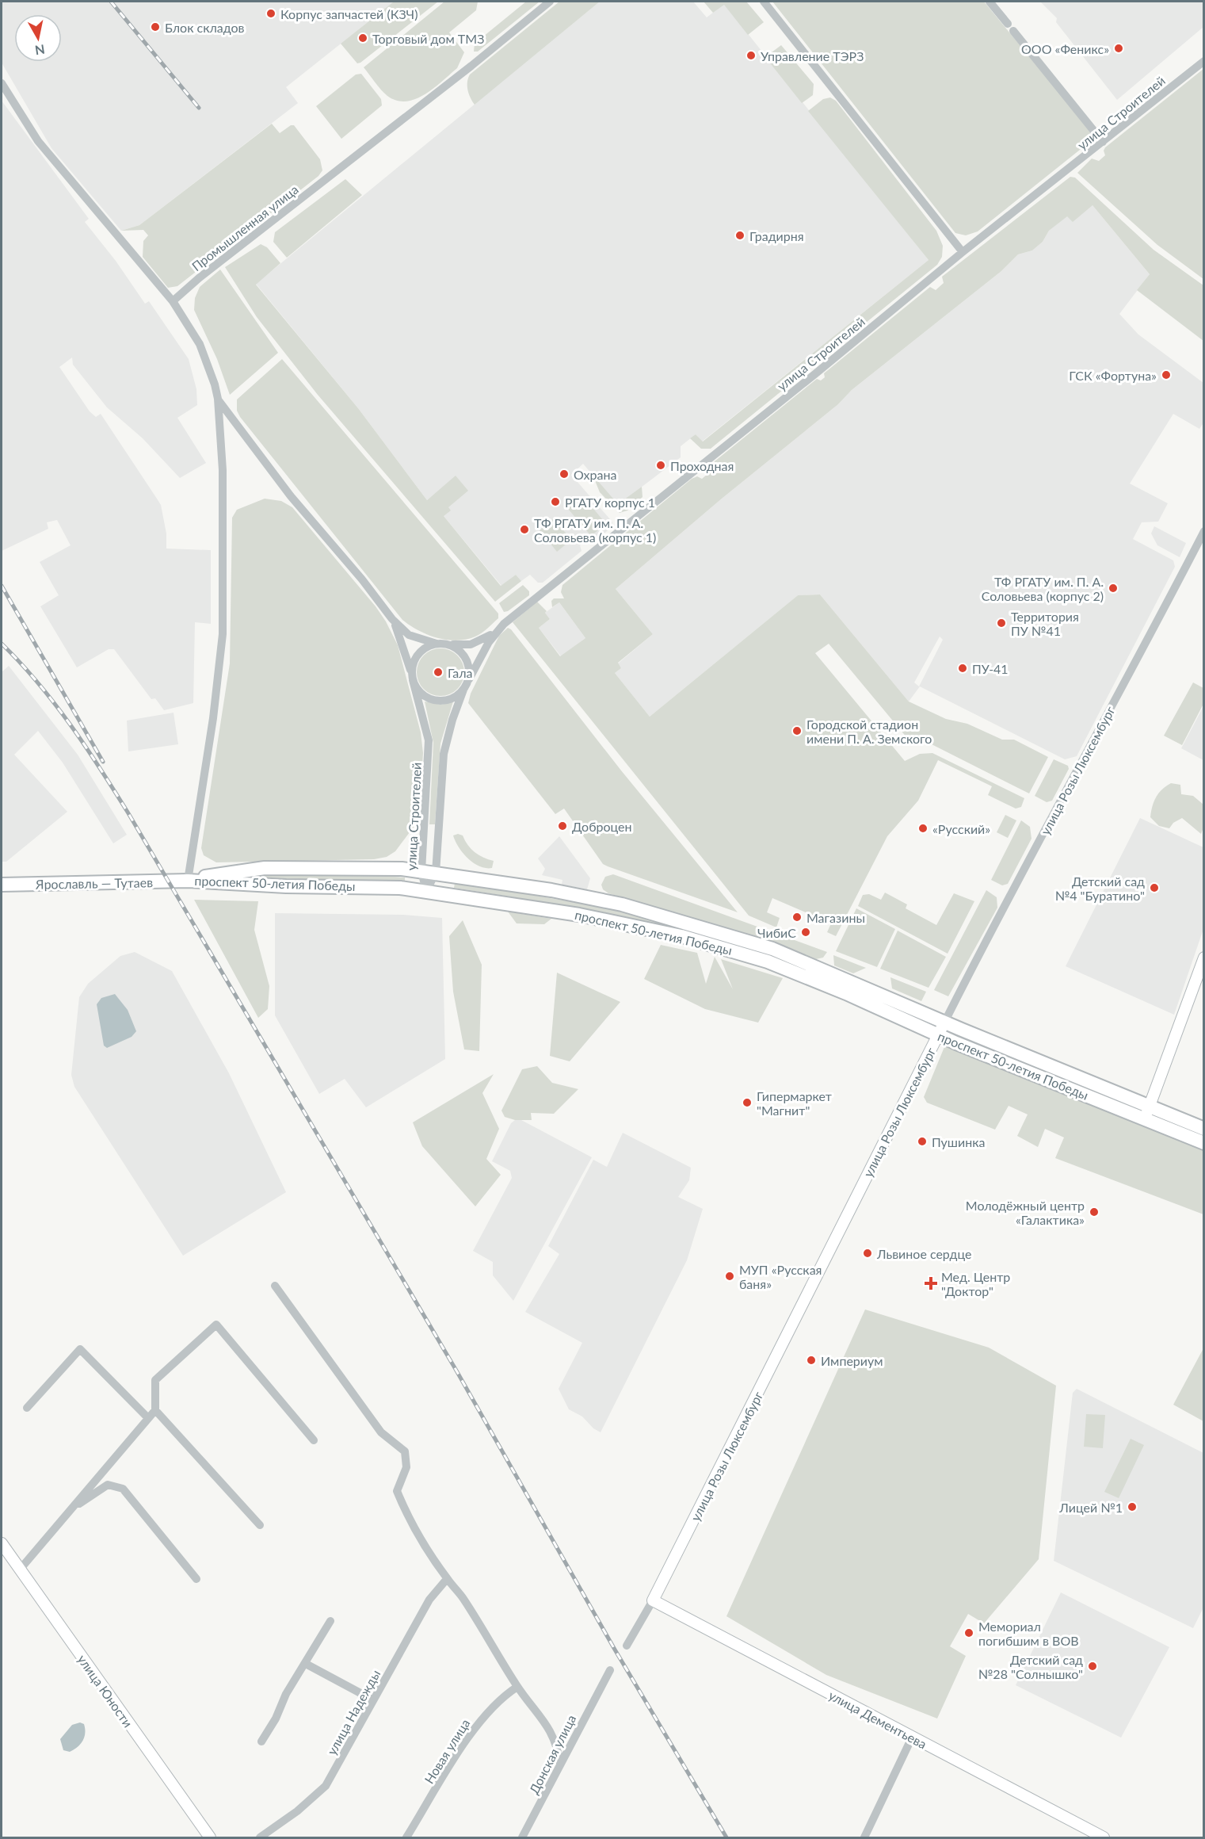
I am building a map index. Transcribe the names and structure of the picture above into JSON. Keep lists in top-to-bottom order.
{
  "streets": {
    "main road": ["Ярославль — Тутаев", "проспект 50-летия Победы"],
    "street": [
      "улица Строителей",
      "Промышленная улица",
      "улица Розы Люксембург",
      "улица Юности",
      "улица Надежды",
      "улица Дементьева",
      "Новая улица",
      "Донская улица"
    ]
  },
  "crossings": [
    ["улица Строителей", "проспект 50-летия Победы"],
    ["улица Розы Люксембург", "проспект 50-летия Победы"],
    ["улица Розы Люксембург", "улица Дементьева"],
    ["Ярославль — Тутаев", "проспект 50-летия Победы"]
  ],
  "places": {
    "other": [
      "Корпус запчастей (КЗЧ)",
      "Блок складов",
      "Торговый дом ТМЗ",
      "ООО «Феникс»",
      "Управление ТЭРЗ",
      "Градирня",
      "ГСК «Фортуна»",
      "Проходная",
      "Охрана",
      "РГАТУ корпус 1",
      "ТФ РГАТУ им. П. А. Соловьева (корпус 1)",
      "ТФ РГАТУ им. П. А. Соловьева (корпус 2)",
      "Территория ПУ №41",
      "ПУ-41",
      "Гала",
      "Городской стадион имени П. А. Земского",
      "Доброцен",
      "«Русский»",
      "Детский сад №4 \"Буратино\"",
      "Магазины",
      "ЧибиС",
      "Гипермаркет \"Магнит\"",
      "Пушинка",
      "Молодёжный центр «Галактика»",
      "Львиное сердце",
      "МУП «Русская баня»",
      "Империум",
      "Лицей №1",
      "Мемориал погибшим в ВОВ",
      "Детский сад №28 \"Солнышко\""
    ],
    "health": ["Мед. Центр \"Доктор\""]
  },
  "north": "bottom"
}
